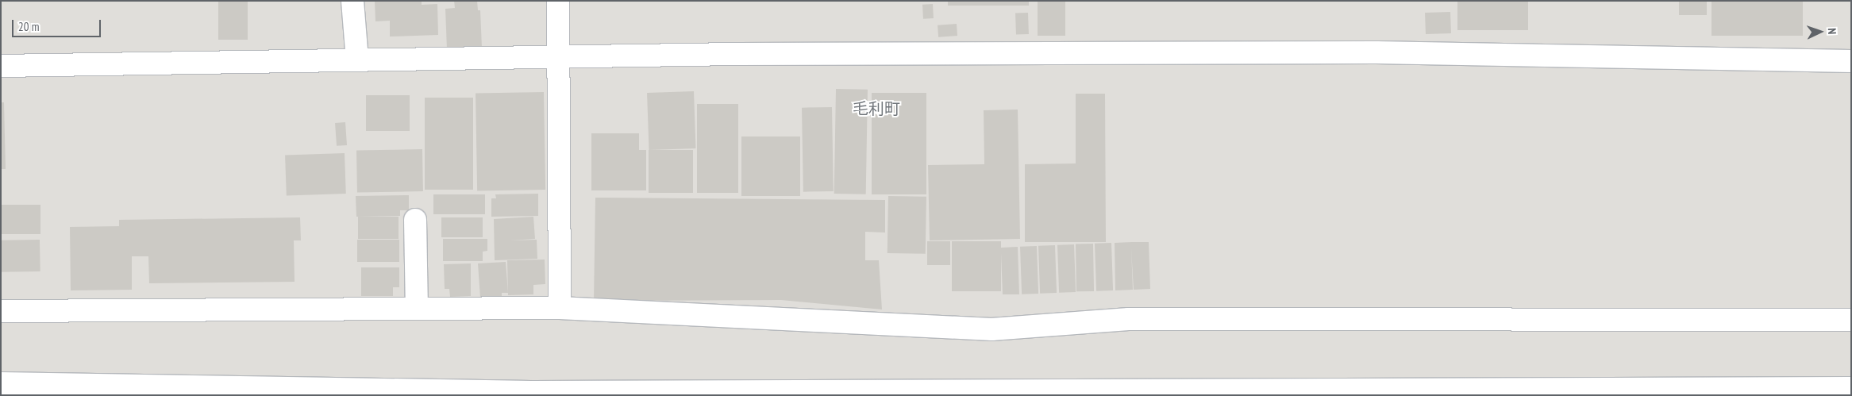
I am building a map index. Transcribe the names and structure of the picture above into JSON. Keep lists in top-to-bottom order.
{
  "districts": ["毛利町"],
  "scale_bar": "20 m",
  "north": "right"
}
